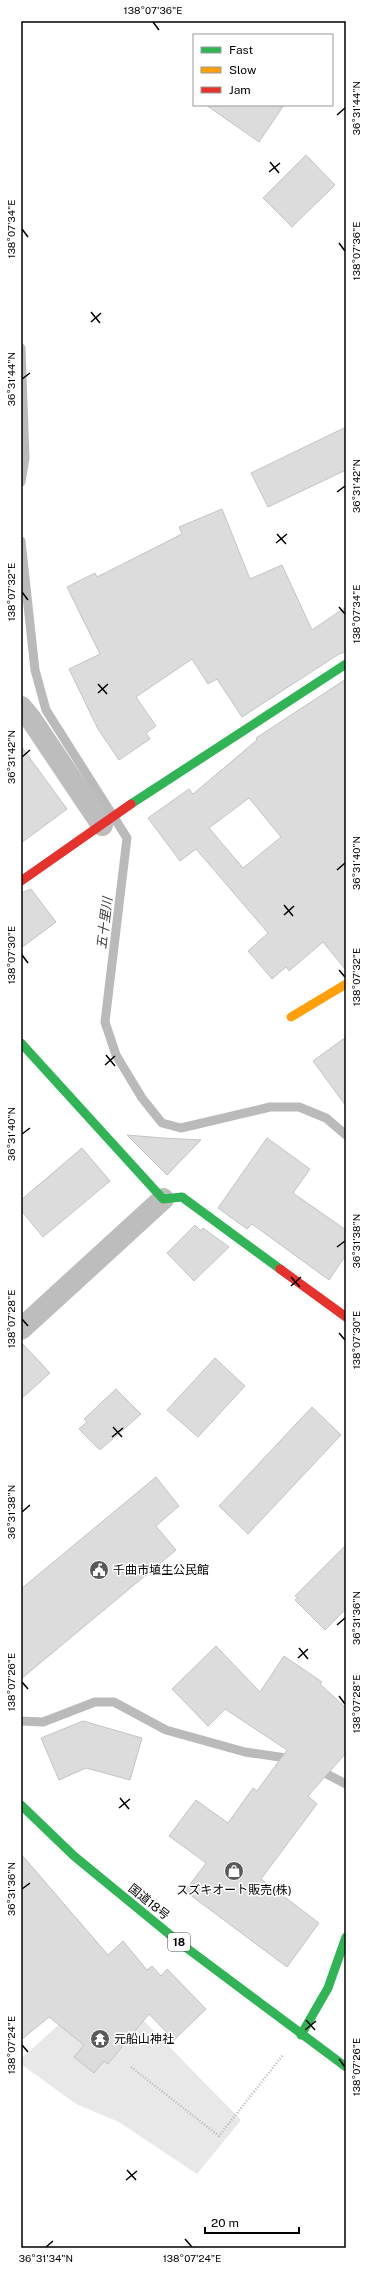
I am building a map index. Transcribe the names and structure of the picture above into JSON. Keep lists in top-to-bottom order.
{
  "streets": {
    "main road": ["国道18号", "18"]
  },
  "water": ["五十里川"],
  "places": {
    "public building": ["千曲市埴生公民館"],
    "shop": ["スズキオート販売(株)"],
    "temple": ["元船山神社"]
  },
  "legend": ["Fast", "Slow", "Jam"],
  "scale_bar": "20 m",
  "coordinates": [
    "138°07'36\"E",
    "36°31'44\"N",
    "138°07'34\"E",
    "36°31'42\"N",
    "138°07'32\"E",
    "36°31'40\"N",
    "138°07'30\"E",
    "36°31'38\"N",
    "138°07'28\"E",
    "36°31'36\"N",
    "138°07'26\"E",
    "138°07'24\"E",
    "36°31'34\"N"
  ]
}
